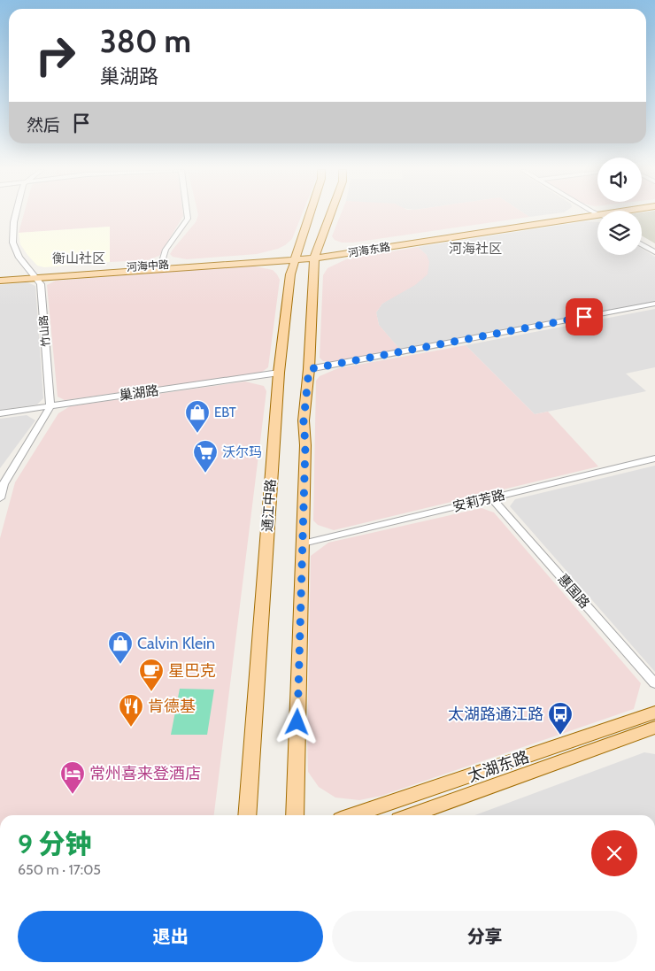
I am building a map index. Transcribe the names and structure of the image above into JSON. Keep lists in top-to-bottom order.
{
  "streets": {
    "main road": [
      "河海东路",
      "河海中路",
      "通江中路",
      "太湖东路"
    ],
    "street": [
      "竹山路",
      "巢湖路",
      "安莉芳路",
      "惠国路"
    ]
  },
  "crossings": [
    ["河海东路", "河海中路"],
    ["河海东路", "通江中路"],
    ["河海中路", "竹山路"],
    ["河海中路", "通江中路"],
    ["竹山路", "巢湖路"],
    ["巢湖路", "通江中路"],
    ["安莉芳路", "惠国路"]
  ],
  "districts": ["河海社区", "衡山社区"],
  "places": {
    "shop": ["EBT", "Calvin Klein"],
    "supermarket": ["沃尔玛"],
    "cafe": ["星巴克"],
    "restaurant": ["肯德基"],
    "bus stop": ["太湖路通江路"],
    "hotel": ["常州喜来登酒店"]
  },
  "page": {
    "turn": ["380 m", "巢湖路"],
    "then": "然后",
    "heading": ["9 分钟", "650 m · 17:05"],
    "buttons": ["退出", "分享"]
  }
}
